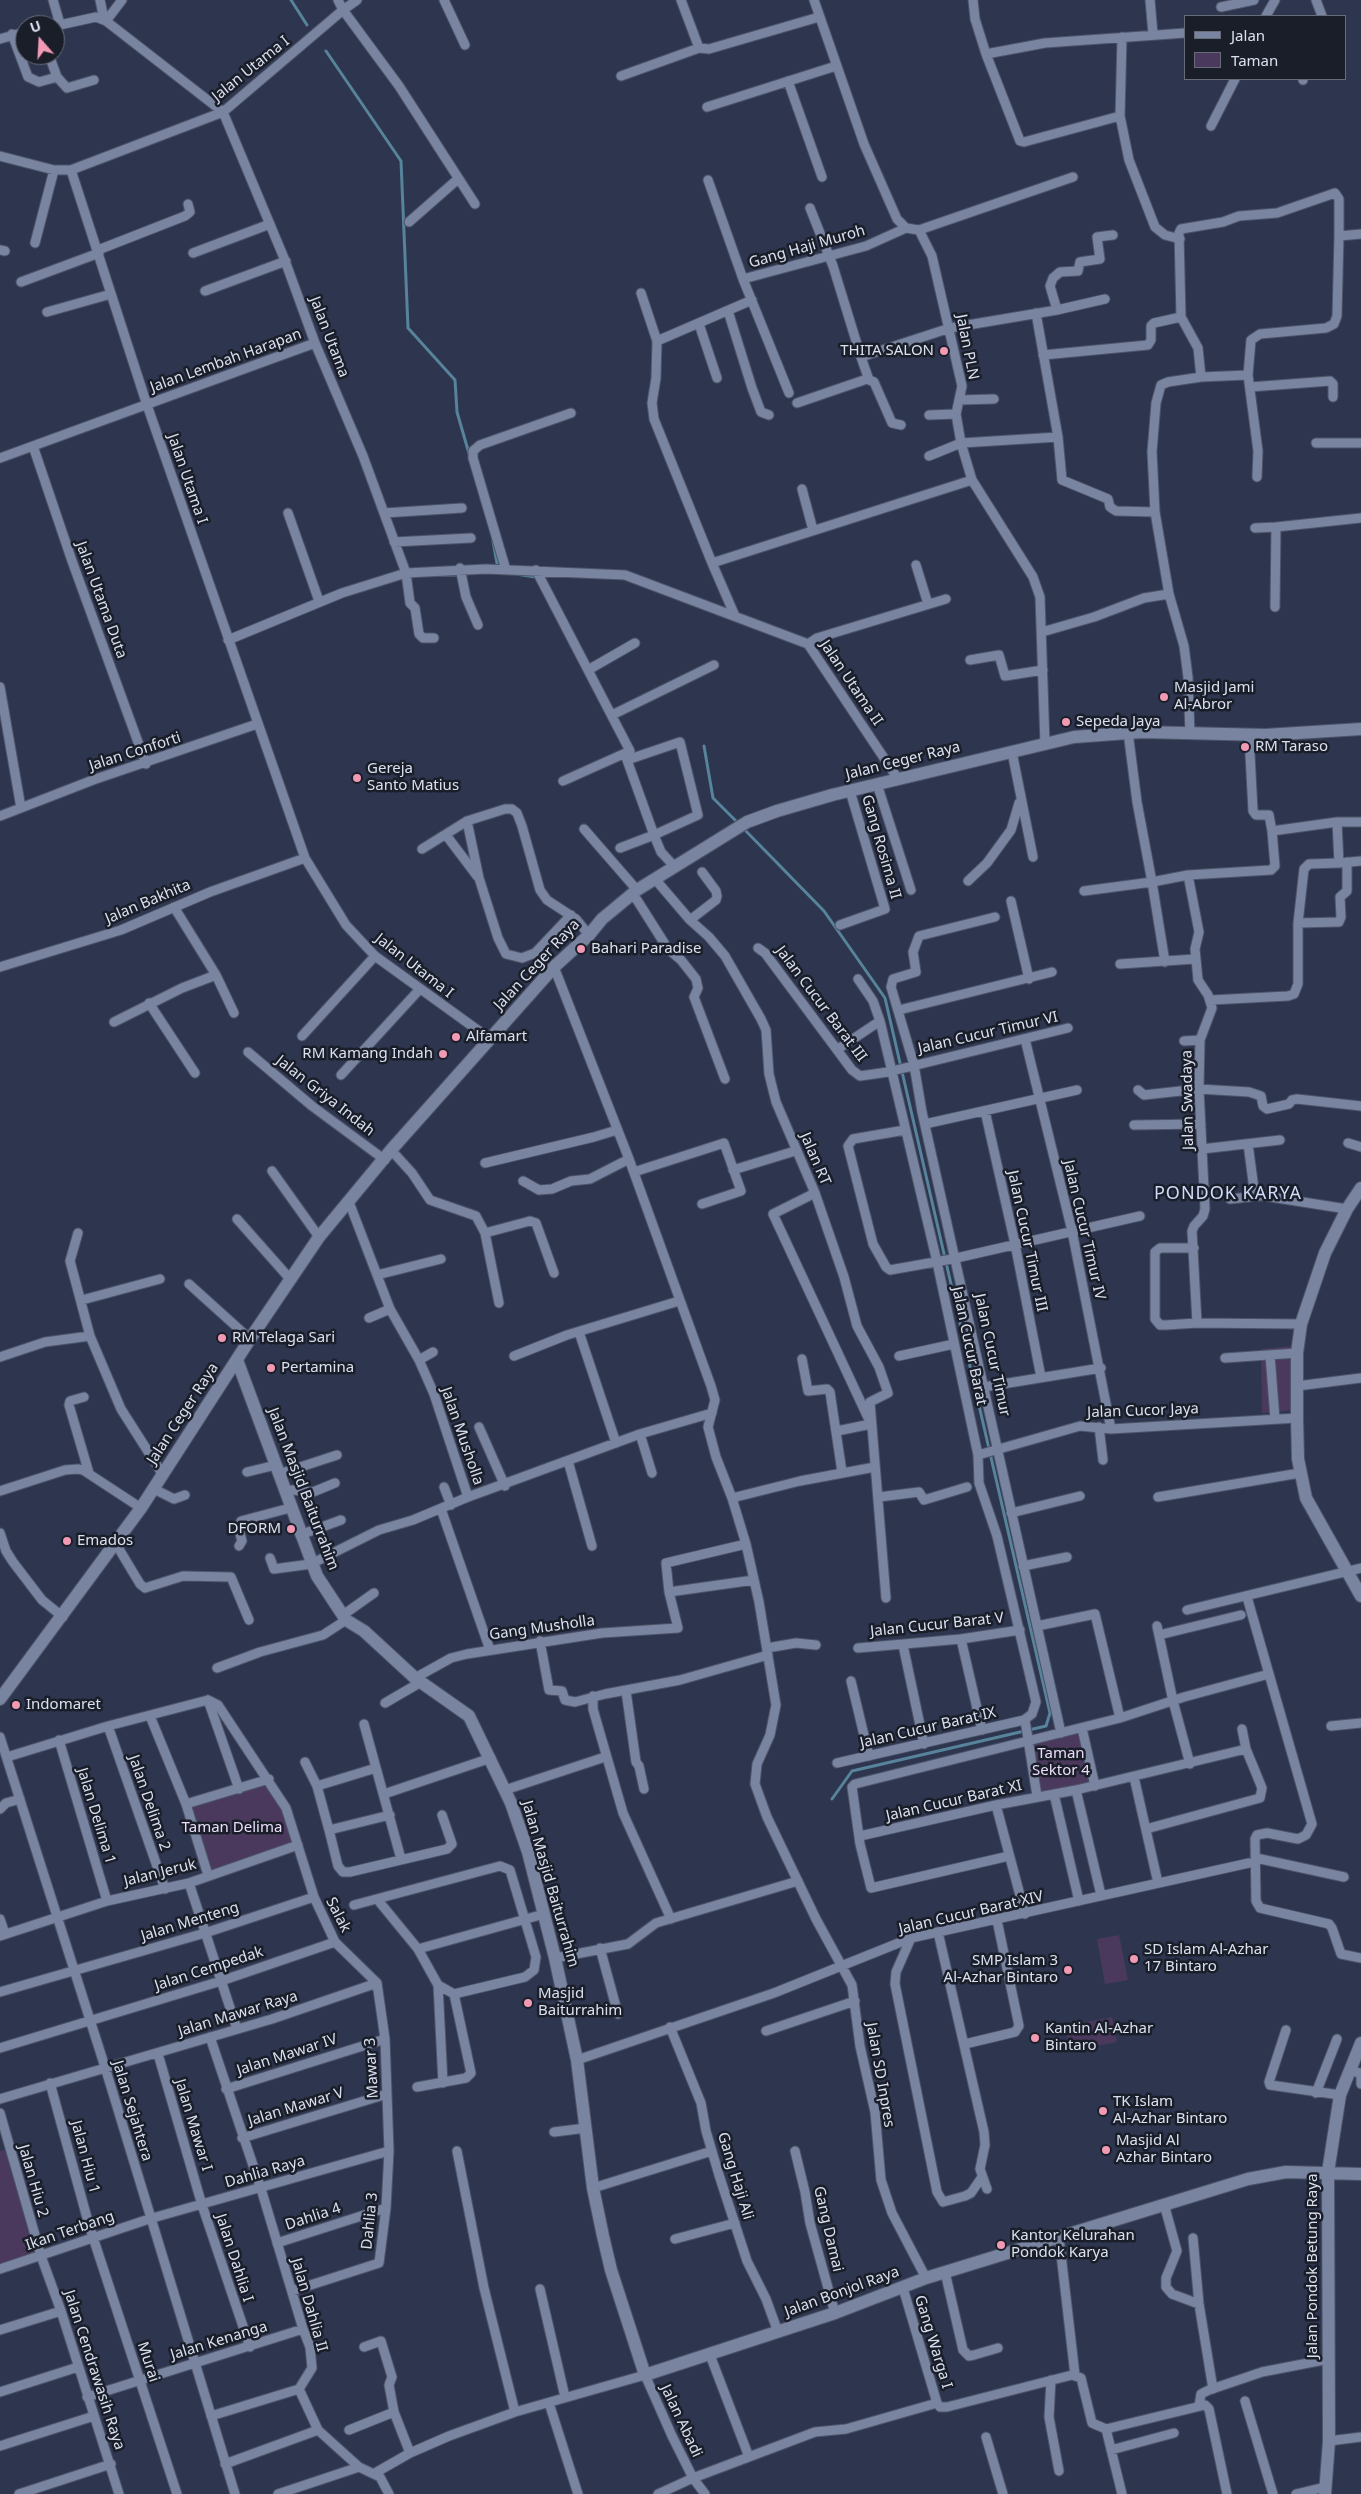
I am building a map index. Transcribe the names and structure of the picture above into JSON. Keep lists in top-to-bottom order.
{
  "streets": {
    "main road": [
      "Jalan Ceger Raya",
      "Jalan Masjid Baiturrahim",
      "Jalan Pondok Betung Raya",
      "Jalan Bonjol Raya"
    ],
    "street": [
      "Jalan Utama I",
      "Gang Haji Muroh",
      "Jalan Utama",
      "Jalan PLN",
      "Jalan Lembah Harapan",
      "Jalan Utama Duta",
      "Jalan Utama II",
      "Jalan Conforti",
      "Gang Rosima II",
      "Jalan Bakhita",
      "Jalan Cucur Barat III",
      "Jalan Cucur Timur VI",
      "Jalan Griya Indah",
      "Jalan Swadaya",
      "Jalan RT",
      "Jalan Cucur Timur IV",
      "Jalan Cucur Timur III",
      "Jalan Cucur Barat",
      "Jalan Cucur Timur",
      "Jalan Cucor Jaya",
      "Jalan Musholla",
      "Jalan Cucur Barat V",
      "Gang Musholla",
      "Jalan Cucur Barat IX",
      "Jalan Cucur Barat XI",
      "Jalan Delima 2",
      "Jalan Delima 1",
      "Jalan Jeruk",
      "Jalan Cucur Barat XIV",
      "Salak",
      "Jalan Menteng",
      "Jalan Cempedak",
      "Jalan Mawar Raya",
      "Jalan Mawar IV",
      "Mawar 3",
      "Jalan SD Inpres",
      "Jalan Mawar V",
      "Jalan Sejahtera",
      "Jalan Mawar I",
      "Jalan Hiu 1",
      "Dahlia Raya",
      "Gang Haji Ali",
      "Jalan Hiu 2",
      "Dahlia 4",
      "Dahlia 3",
      "Gang Damai",
      "Ikan Terbang",
      "Jalan Dahlia I",
      "Jalan Dahlia II",
      "Jalan Kenanga",
      "Gang Warga I",
      "Murai",
      "Jalan Cendrawasih Raya",
      "Jalan Abadi"
    ]
  },
  "crossings": [
    ["Jalan Utama I", "Jalan Utama"],
    ["Jalan Utama I", "Jalan Lembah Harapan"],
    ["Jalan Utama I", "Jalan Utama II"],
    ["Jalan Utama I", "Jalan Conforti"],
    ["Jalan Utama I", "Jalan Ceger Raya"],
    ["Jalan Utama I", "Jalan Bakhita"],
    ["Jalan Utama", "Jalan Lembah Harapan"],
    ["Jalan Utama", "Jalan Utama II"],
    ["Jalan PLN", "Jalan Ceger Raya"],
    ["Jalan Lembah Harapan", "Jalan Utama Duta"],
    ["Jalan Utama Duta", "Jalan Conforti"],
    ["Jalan Utama II", "Jalan Ceger Raya"],
    ["Jalan Ceger Raya", "Gang Rosima II"],
    ["Jalan Ceger Raya", "Jalan Griya Indah"],
    ["Jalan Ceger Raya", "Jalan RT"],
    ["Jalan Ceger Raya", "Jalan Musholla"],
    ["Jalan Ceger Raya", "Jalan Masjid Baiturrahim"],
    ["Jalan Ceger Raya", "Jalan SD Inpres"],
    ["Jalan Cucur Barat III", "Jalan Cucur Timur VI"],
    ["Jalan Cucur Barat III", "Jalan Cucur Barat"],
    ["Jalan Cucur Timur VI", "Jalan Cucur Timur IV"],
    ["Jalan Cucur Timur VI", "Jalan Cucur Barat"],
    ["Jalan Cucur Timur VI", "Jalan Cucur Timur"],
    ["Jalan Cucur Timur IV", "Jalan Cucor Jaya"],
    ["Jalan Cucur Barat", "Jalan Cucor Jaya"],
    ["Jalan Cucur Barat", "Jalan Cucur Barat V"],
    ["Jalan Cucur Barat", "Jalan Cucur Barat IX"],
    ["Jalan Cucur Timur", "Jalan Cucor Jaya"],
    ["Jalan Musholla", "Jalan SD Inpres"],
    ["Jalan Masjid Baiturrahim", "Gang Musholla"],
    ["Jalan Masjid Baiturrahim", "Jalan Cucur Barat XIV"],
    ["Jalan Masjid Baiturrahim", "Jalan Bonjol Raya"],
    ["Jalan Masjid Baiturrahim", "Jalan Abadi"],
    ["Jalan Delima 2", "Jalan Jeruk"],
    ["Jalan Delima 1", "Jalan Jeruk"],
    ["Jalan Jeruk", "Salak"],
    ["Jalan Jeruk", "Jalan Sejahtera"],
    ["Jalan Cucur Barat XIV", "Jalan SD Inpres"],
    ["Jalan Cucur Barat XIV", "Gang Haji Ali"],
    ["Salak", "Jalan Menteng"],
    ["Salak", "Jalan Cempedak"],
    ["Salak", "Jalan Mawar Raya"],
    ["Salak", "Mawar 3"],
    ["Jalan Menteng", "Jalan Sejahtera"],
    ["Jalan Cempedak", "Jalan Sejahtera"],
    ["Jalan Mawar Raya", "Mawar 3"],
    ["Jalan Mawar Raya", "Jalan Sejahtera"],
    ["Jalan Mawar Raya", "Jalan Mawar I"],
    ["Jalan Mawar Raya", "Jalan Hiu 1"],
    ["Jalan Mawar Raya", "Jalan Dahlia II"],
    ["Jalan Mawar IV", "Mawar 3"],
    ["Jalan Mawar IV", "Jalan Dahlia II"],
    ["Mawar 3", "Jalan Mawar V"],
    ["Mawar 3", "Dahlia Raya"],
    ["Mawar 3", "Dahlia 3"],
    ["Jalan SD Inpres", "Jalan Bonjol Raya"],
    ["Jalan Mawar V", "Jalan Dahlia II"],
    ["Jalan Sejahtera", "Dahlia Raya"],
    ["Jalan Sejahtera", "Ikan Terbang"],
    ["Jalan Sejahtera", "Jalan Kenanga"],
    ["Jalan Mawar I", "Dahlia Raya"],
    ["Jalan Mawar I", "Jalan Dahlia I"],
    ["Jalan Hiu 1", "Ikan Terbang"],
    ["Jalan Hiu 1", "Murai"],
    ["Dahlia Raya", "Dahlia 3"],
    ["Dahlia Raya", "Ikan Terbang"],
    ["Dahlia Raya", "Jalan Dahlia I"],
    ["Dahlia Raya", "Jalan Dahlia II"],
    ["Gang Haji Ali", "Jalan Bonjol Raya"],
    ["Jalan Hiu 2", "Ikan Terbang"],
    ["Jalan Hiu 2", "Jalan Cendrawasih Raya"],
    ["Dahlia 4", "Dahlia 3"],
    ["Dahlia 4", "Jalan Dahlia II"],
    ["Dahlia 3", "Jalan Dahlia II"],
    ["Gang Damai", "Jalan Bonjol Raya"],
    ["Ikan Terbang", "Murai"],
    ["Ikan Terbang", "Jalan Cendrawasih Raya"],
    ["Jalan Dahlia I", "Jalan Kenanga"],
    ["Jalan Pondok Betung Raya", "Jalan Bonjol Raya"],
    ["Jalan Bonjol Raya", "Gang Warga I"],
    ["Jalan Bonjol Raya", "Jalan Abadi"],
    ["Jalan Dahlia II", "Jalan Kenanga"],
    ["Jalan Kenanga", "Murai"],
    ["Jalan Kenanga", "Jalan Cendrawasih Raya"]
  ],
  "districts": ["PONDOK KARYA"],
  "parks": ["Taman Sektor 4", "Taman Delima"],
  "places": [
    "THITA SALON",
    "Masjid Jami Al-Abror",
    "Sepeda Jaya",
    "RM Taraso",
    "Gereja Santo Matius",
    "Bahari Paradise",
    "Alfamart",
    "RM Kamang Indah",
    "RM Telaga Sari",
    "Pertamina",
    "DFORM",
    "Emados",
    "Indomaret",
    "SD Islam Al-Azhar 17 Bintaro",
    "SMP Islam 3 Al-Azhar Bintaro",
    "Masjid Baiturrahim",
    "Kantin Al-Azhar Bintaro",
    "TK Islam Al-Azhar Bintaro",
    "Masjid Al Azhar Bintaro",
    "Kantor Kelurahan Pondok Karya"
  ],
  "legend": ["Jalan", "Taman"],
  "north": "top"
}
